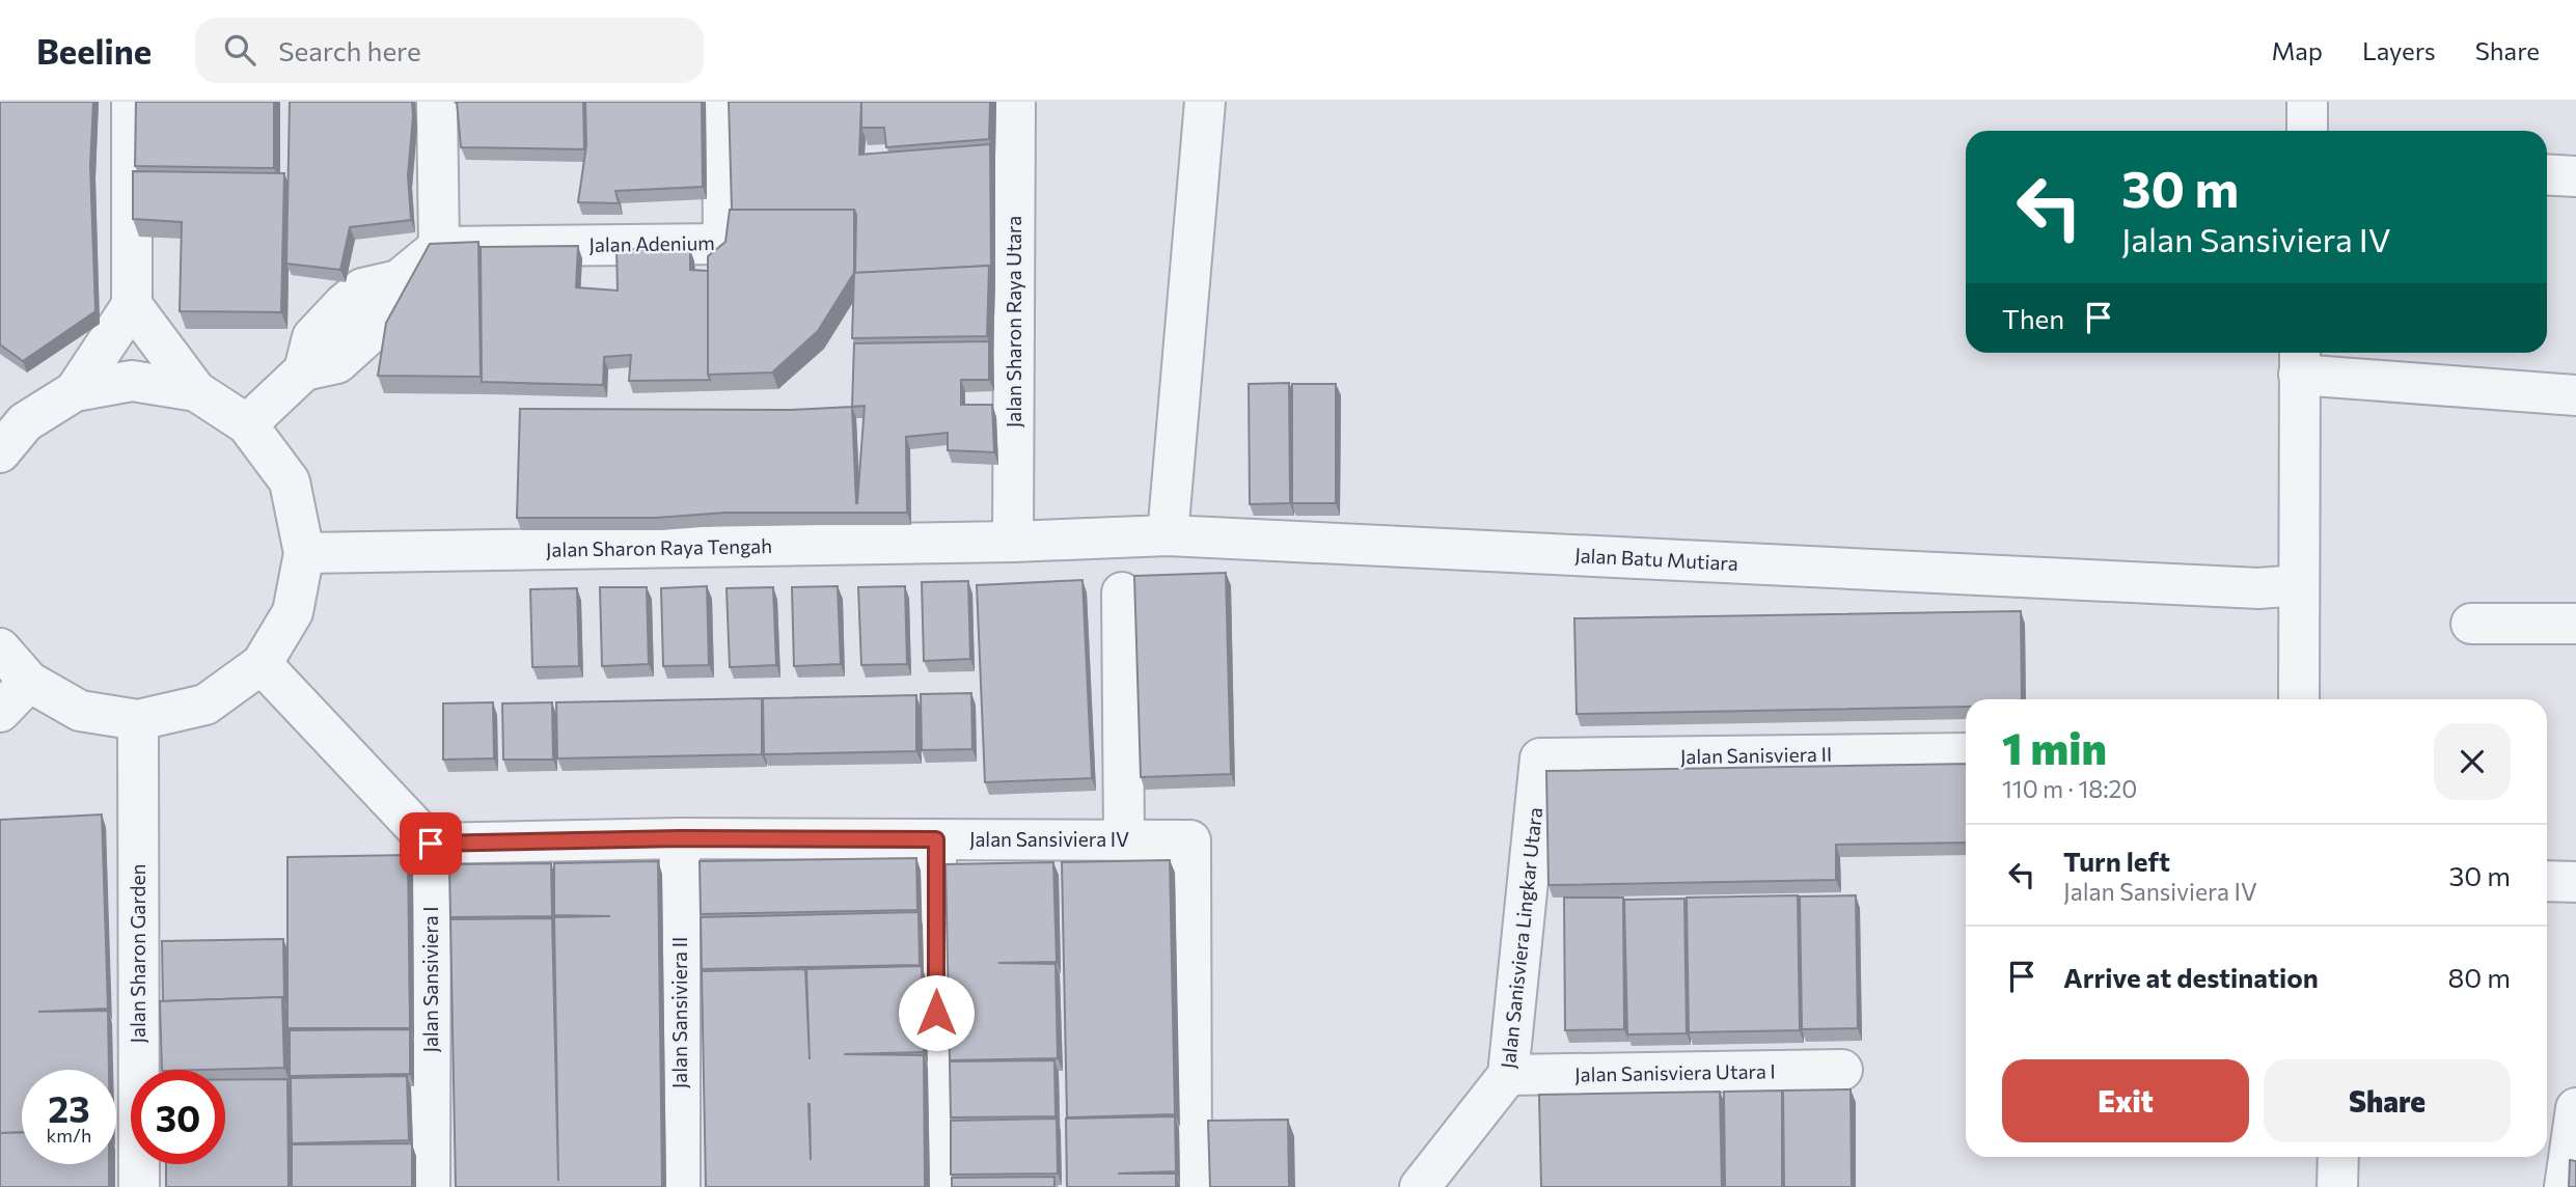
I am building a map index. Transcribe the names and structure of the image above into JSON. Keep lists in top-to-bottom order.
{
  "streets": {
    "street": [
      "Jalan Adenium",
      "Jalan Sharon Raya Utara",
      "Jalan Sharon Raya Tengah",
      "Jalan Batu Mutiara",
      "Jalan Sanisviera II",
      "Jalan Sansiviera IV",
      "Jalan Sanisviera Lingkar Utara",
      "Jalan Sharon Garden",
      "Jalan Sansiviera I",
      "Jalan Sansiviera II",
      "Jalan Sanisviera Utara I"
    ]
  },
  "crossings": [
    ["Jalan Sharon Raya Utara", "Jalan Sharon Raya Tengah"],
    ["Jalan Sharon Raya Utara", "Jalan Batu Mutiara"],
    ["Jalan Sharon Raya Tengah", "Jalan Batu Mutiara"],
    ["Jalan Sanisviera II", "Jalan Sanisviera Lingkar Utara"],
    ["Jalan Sansiviera IV", "Jalan Sansiviera I"],
    ["Jalan Sansiviera IV", "Jalan Sansiviera II"],
    ["Jalan Sanisviera Lingkar Utara", "Jalan Sanisviera Utara I"]
  ],
  "page": {
    "header": "Beeline",
    "search": "Search here",
    "nav": ["Map", "Layers", "Share"],
    "turn": ["30 m", "Jalan Sansiviera IV"],
    "then": "Then",
    "heading": ["1 min", "110 m · 18:20"],
    "list": [
      {
        "name": "Turn left",
        "note": "Jalan Sansiviera IV",
        "value": "30 m"
      },
      {
        "name": "Arrive at destination",
        "value": "80 m"
      }
    ],
    "buttons": ["Exit", "Share"],
    "speed": "23 km/h",
    "limit": "30"
  }
}
